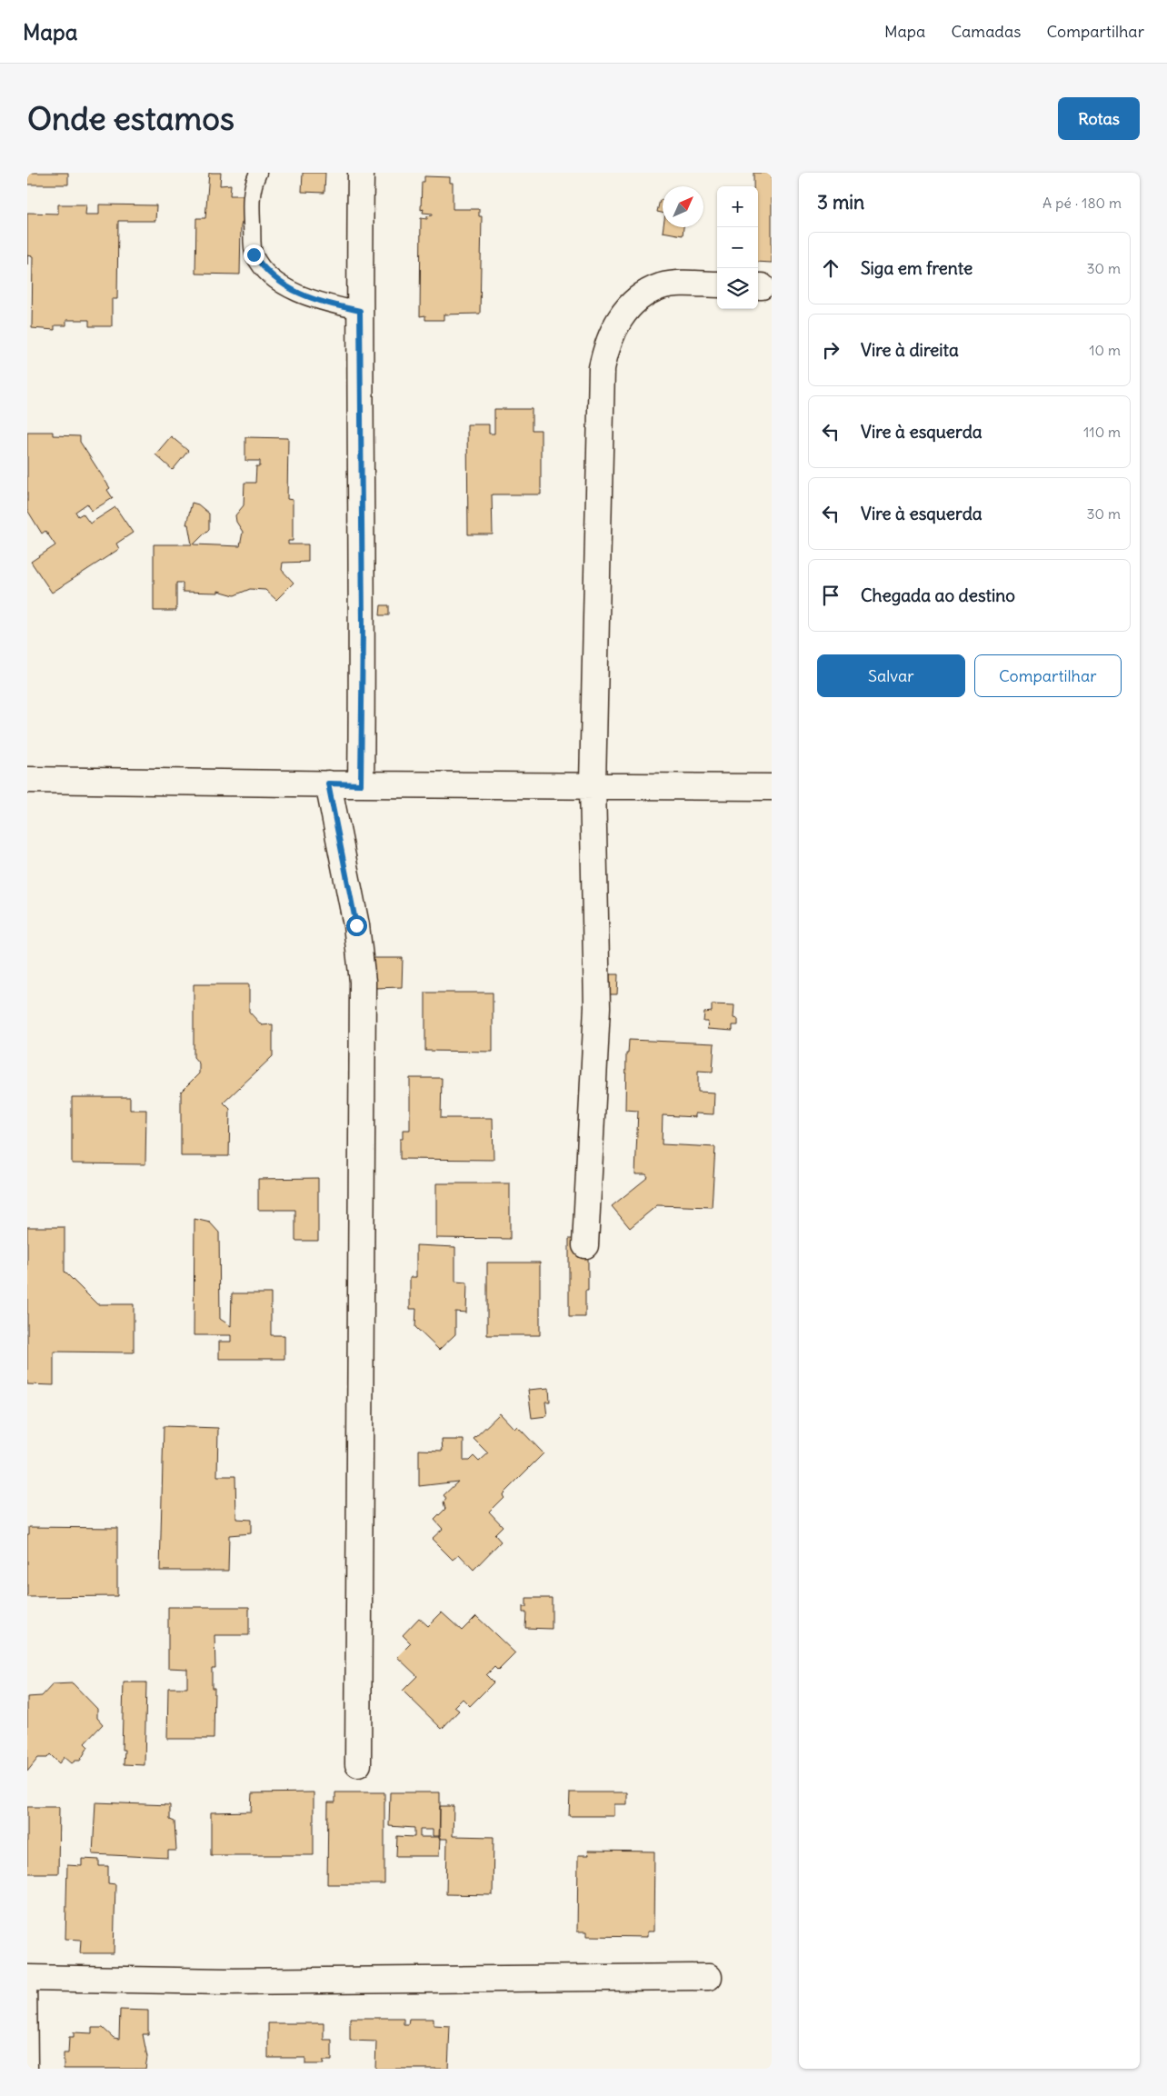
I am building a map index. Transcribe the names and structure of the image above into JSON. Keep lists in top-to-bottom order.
{
  "north": "top right",
  "page": {
    "header": "Mapa",
    "nav": ["Mapa", "Camadas", "Compartilhar"],
    "buttons": [
      "Rotas",
      ["Salvar", "Compartilhar"]
    ],
    "title": "Onde estamos",
    "heading": ["3 min", "A pé · 180 m"],
    "map_buttons": ["+", "−"],
    "list": [
      ["Siga em frente", "30 m"],
      ["Vire à direita", "10 m"],
      ["Vire à esquerda", "110 m"],
      ["Vire à esquerda", "30 m"],
      "Chegada ao destino"
    ]
  }
}
